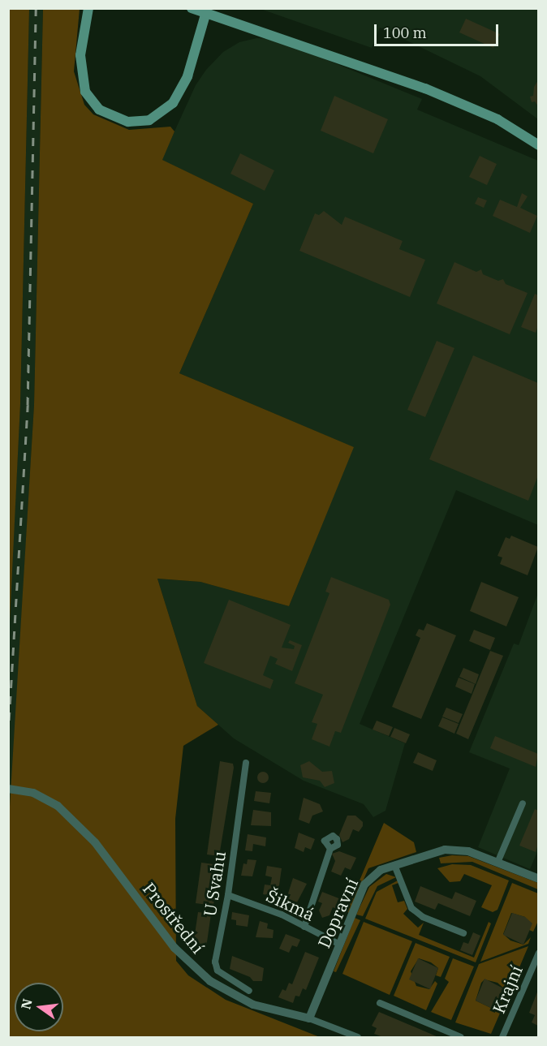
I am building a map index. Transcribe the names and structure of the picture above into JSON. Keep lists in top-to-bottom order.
{
  "streets": {
    "street": [
      "U Svahu",
      "Šikmá",
      "Dopravní",
      "Prostřední",
      "Krajní"
    ]
  },
  "crossings": [
    ["U Svahu", "Šikmá"],
    ["Šikmá", "Dopravní"],
    ["Dopravní", "Prostřední"]
  ],
  "scale_bar": "100 m",
  "north": "left"
}
